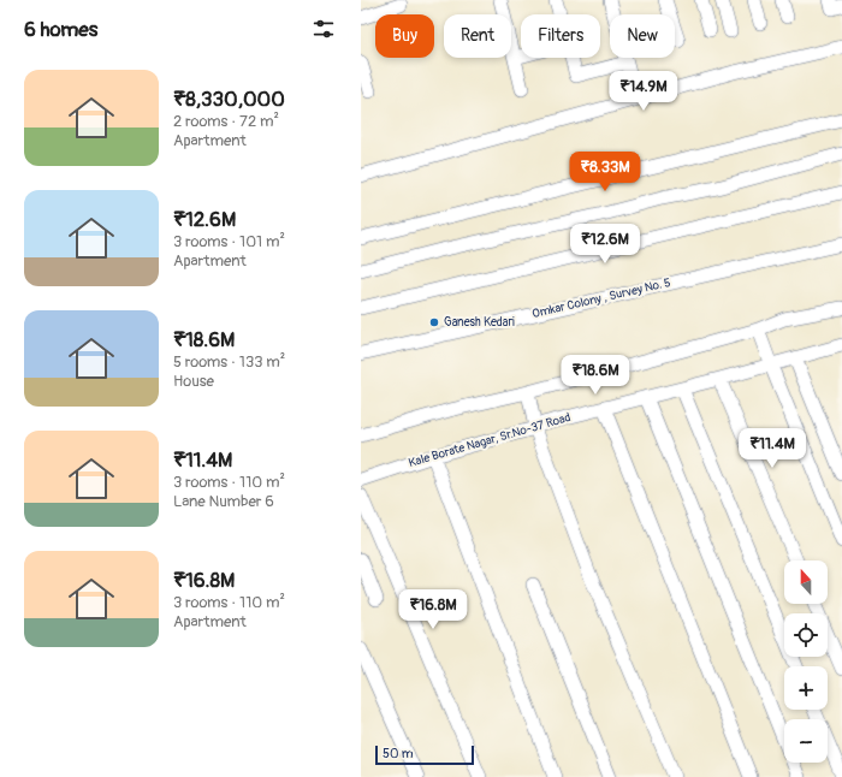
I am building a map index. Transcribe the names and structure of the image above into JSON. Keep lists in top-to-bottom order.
{
  "streets": {
    "street": ["Omkar Colony , Survey No. 5", "Kale Borate Nagar, Sr.No-37 Road"]
  },
  "places": ["Ganesh Kedari"],
  "scale_bar": "50 m",
  "north": "top",
  "page": {
    "heading": "6 homes",
    "chip": [
      "Buy",
      "Rent",
      "Filters",
      "New"
    ],
    "list": [
      {
        "name": "₹8,330,000",
        "note": "2 rooms · 72 m² · Apartment"
      },
      {
        "name": "₹12.6M",
        "note": "3 rooms · 101 m² · Apartment"
      },
      {
        "name": "₹18.6M",
        "note": "5 rooms · 133 m² · House"
      },
      {
        "name": "₹11.4M",
        "note": "3 rooms · 110 m² · Lane Number 6"
      },
      {
        "name": "₹16.8M",
        "note": "3 rooms · 110 m² · Apartment"
      }
    ],
    "price": [
      "₹14.9M",
      "₹8.33M",
      "₹12.6M",
      "₹18.6M",
      "₹11.4M",
      "₹16.8M"
    ],
    "map_buttons": ["+", "−"],
    "scale": "50 m"
  }
}
